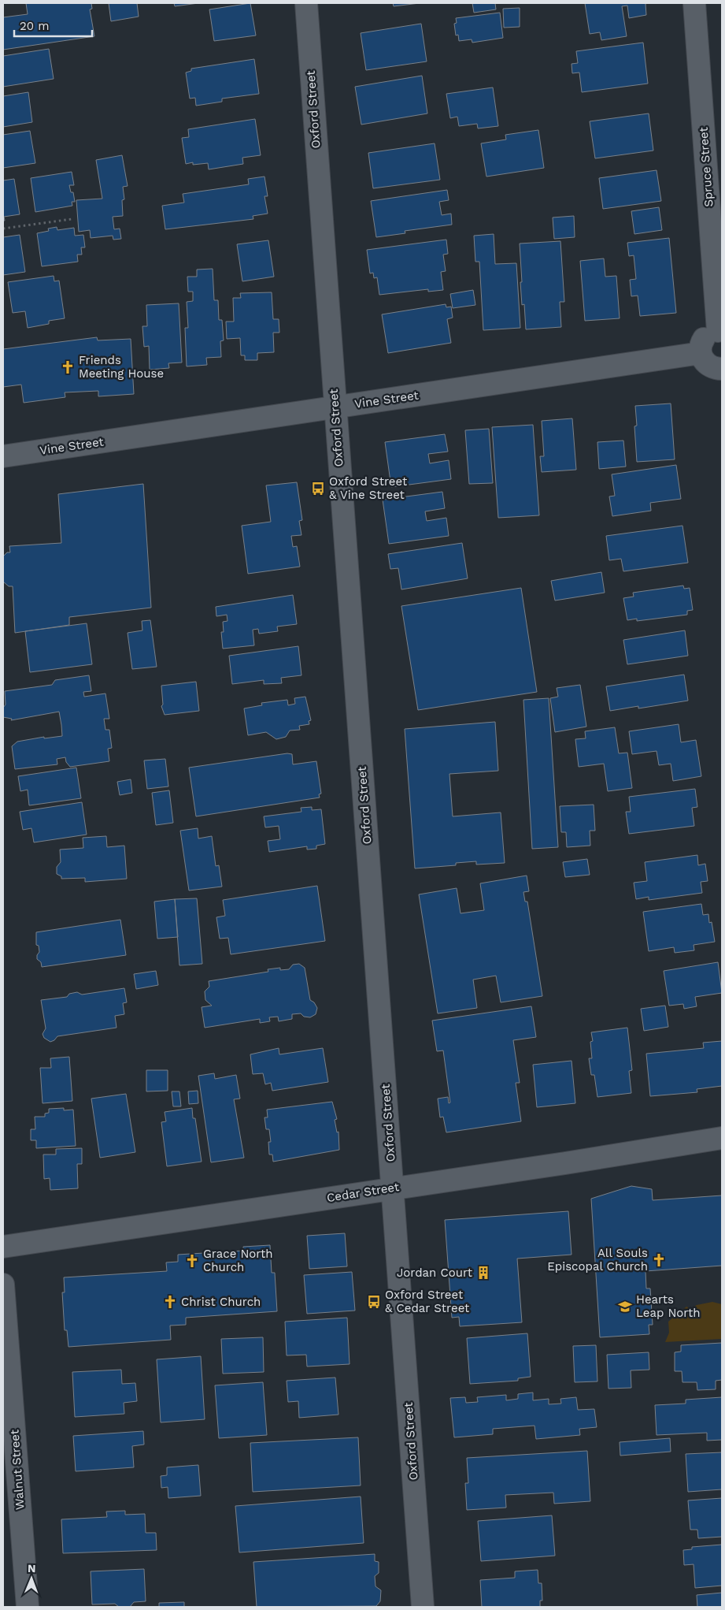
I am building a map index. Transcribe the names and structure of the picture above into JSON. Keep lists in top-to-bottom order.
{
  "streets": {
    "street": [
      "Oxford Street",
      "Spruce Street",
      "Vine Street",
      "Cedar Street",
      "Walnut Street"
    ]
  },
  "crossings": [
    ["Oxford Street", "Vine Street"],
    ["Oxford Street", "Cedar Street"]
  ],
  "places": {
    "church": [
      "Friends Meeting House",
      "All Souls Episcopal Church",
      "Grace North Church",
      "Christ Church"
    ],
    "bus stop": ["Oxford Street & Vine Street", "Oxford Street & Cedar Street"],
    "building": ["Jordan Court"],
    "school or university": ["Hearts Leap North"]
  },
  "scale_bar": "20 m",
  "north": "top"
}
